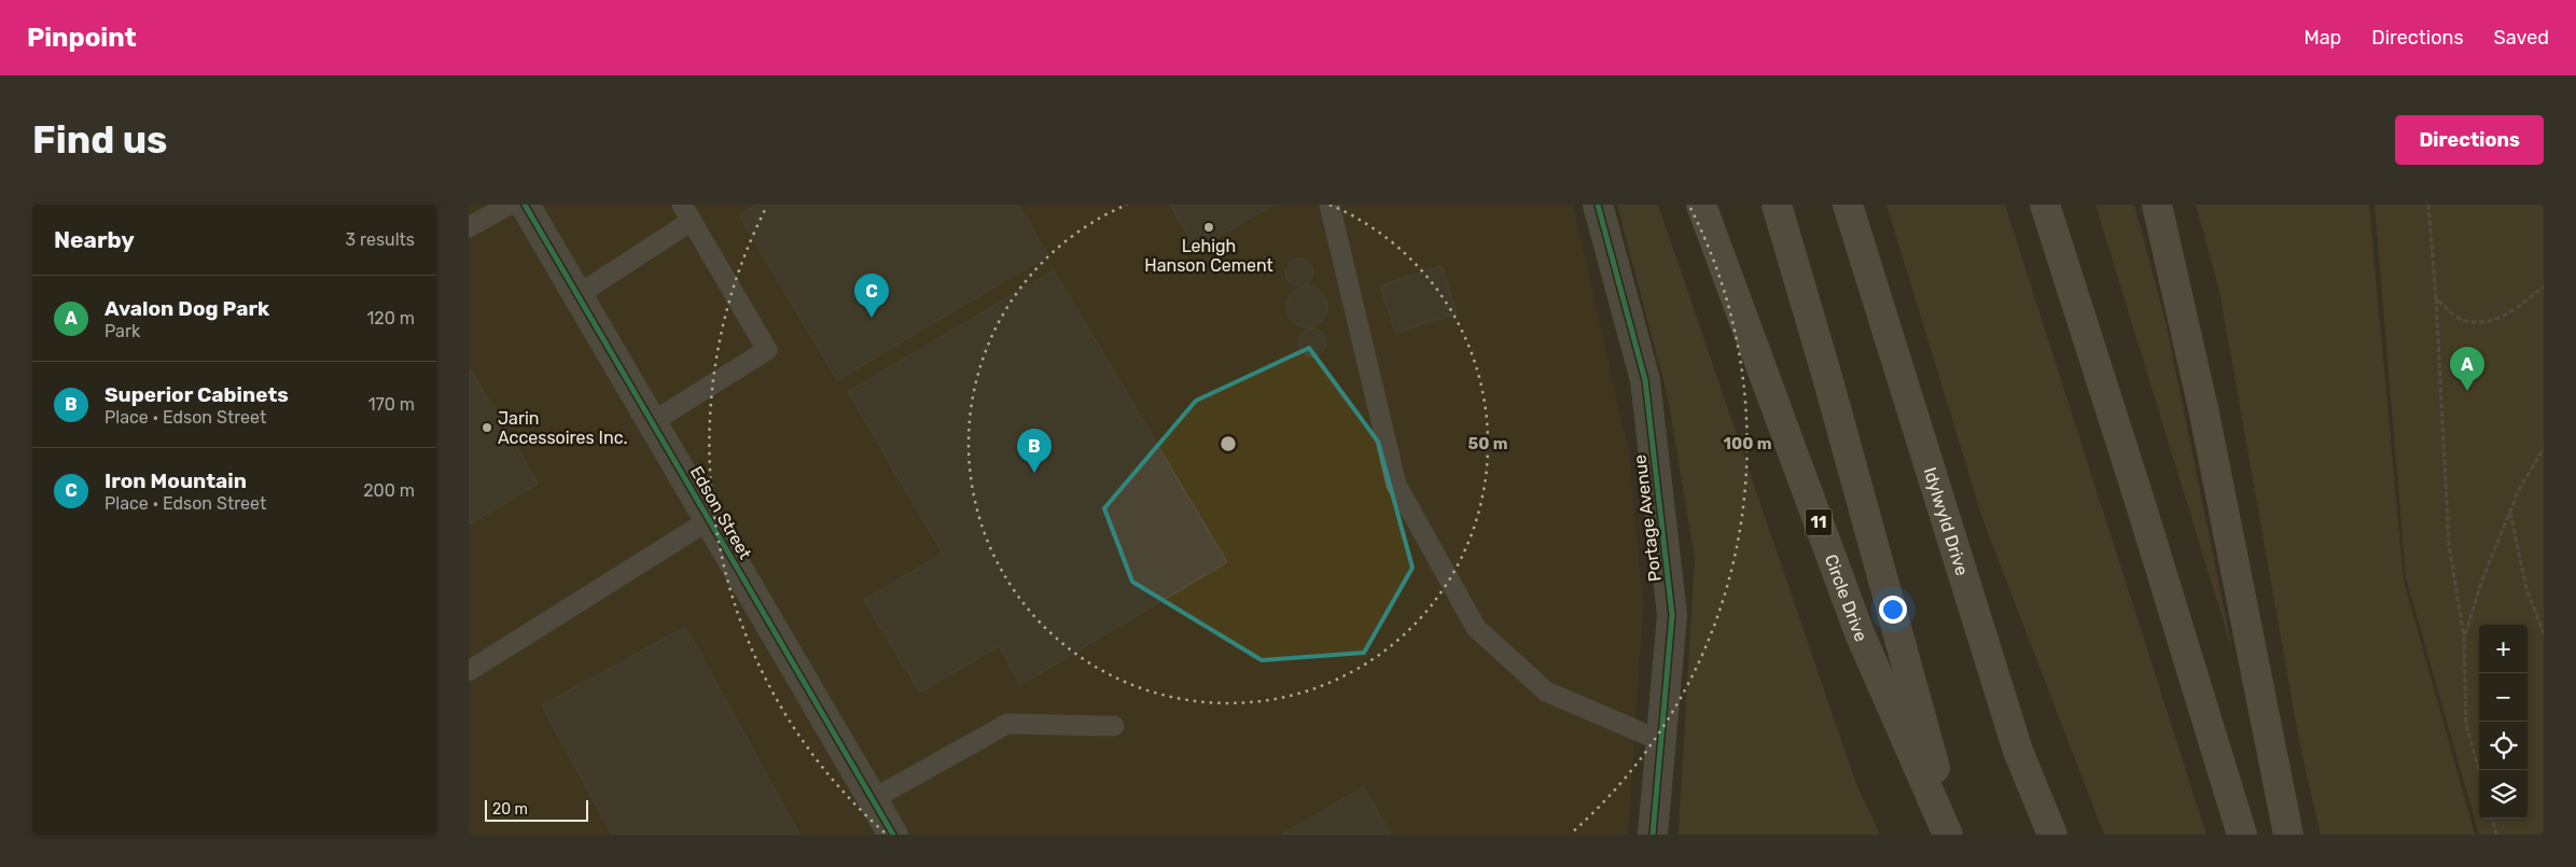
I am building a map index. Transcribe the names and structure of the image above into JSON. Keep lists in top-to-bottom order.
{
  "streets": {
    "highway": ["Idylwyld Drive", "11", "Circle Drive"],
    "street": ["Edson Street", "Portage Avenue"]
  },
  "places": ["Lehigh Hanson Cement", "Jarin Accessoires Inc."],
  "scale_bar": "20 m",
  "page": {
    "header": "Pinpoint",
    "nav": ["Map", "Directions", "Saved"],
    "buttons": "Directions",
    "title": "Find us",
    "heading": ["Nearby", "3 results"],
    "pins": ["C", "A", "B"],
    "list": [
      {
        "mark": "A",
        "name": "Avalon Dog Park",
        "note": "Park",
        "value": "120 m"
      },
      {
        "mark": "B",
        "name": "Superior Cabinets",
        "note": "Place · Edson Street",
        "value": "170 m"
      },
      {
        "mark": "C",
        "name": "Iron Mountain",
        "note": "Place · Edson Street",
        "value": "200 m"
      }
    ],
    "map_buttons": ["+", "−"],
    "scale": "20 m"
  },
  "rings": ["50 m", "100 m"]
}
